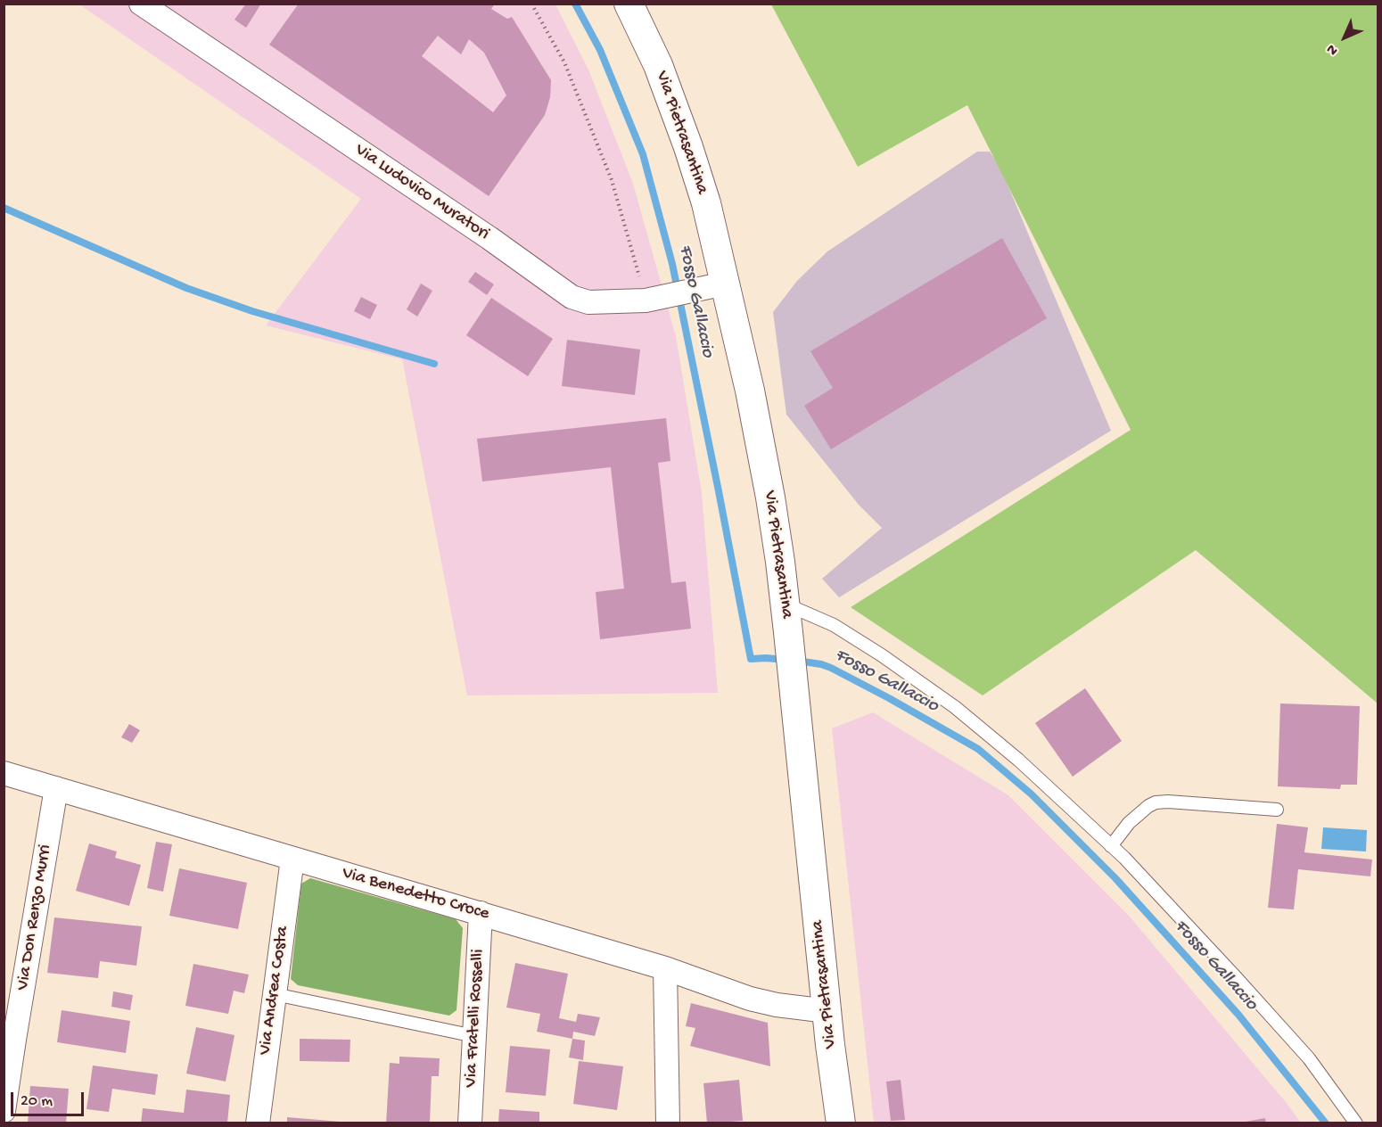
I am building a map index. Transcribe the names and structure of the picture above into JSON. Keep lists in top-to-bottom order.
{
  "streets": {
    "street": [
      "Via Pietrasantina",
      "Via Ludovico Muratori",
      "Via Benedetto Croce",
      "Via Don Renzo Murri",
      "Via Andrea Costa",
      "Via Fratelli Rosselli"
    ]
  },
  "crossings": [
    ["Via Pietrasantina", "Via Ludovico Muratori"],
    ["Via Pietrasantina", "Via Benedetto Croce"],
    ["Via Benedetto Croce", "Via Don Renzo Murri"],
    ["Via Benedetto Croce", "Via Andrea Costa"],
    ["Via Benedetto Croce", "Via Fratelli Rosselli"]
  ],
  "water": ["Fosso Gallaccio"],
  "scale_bar": "20 m",
  "north": "bottom left"
}
